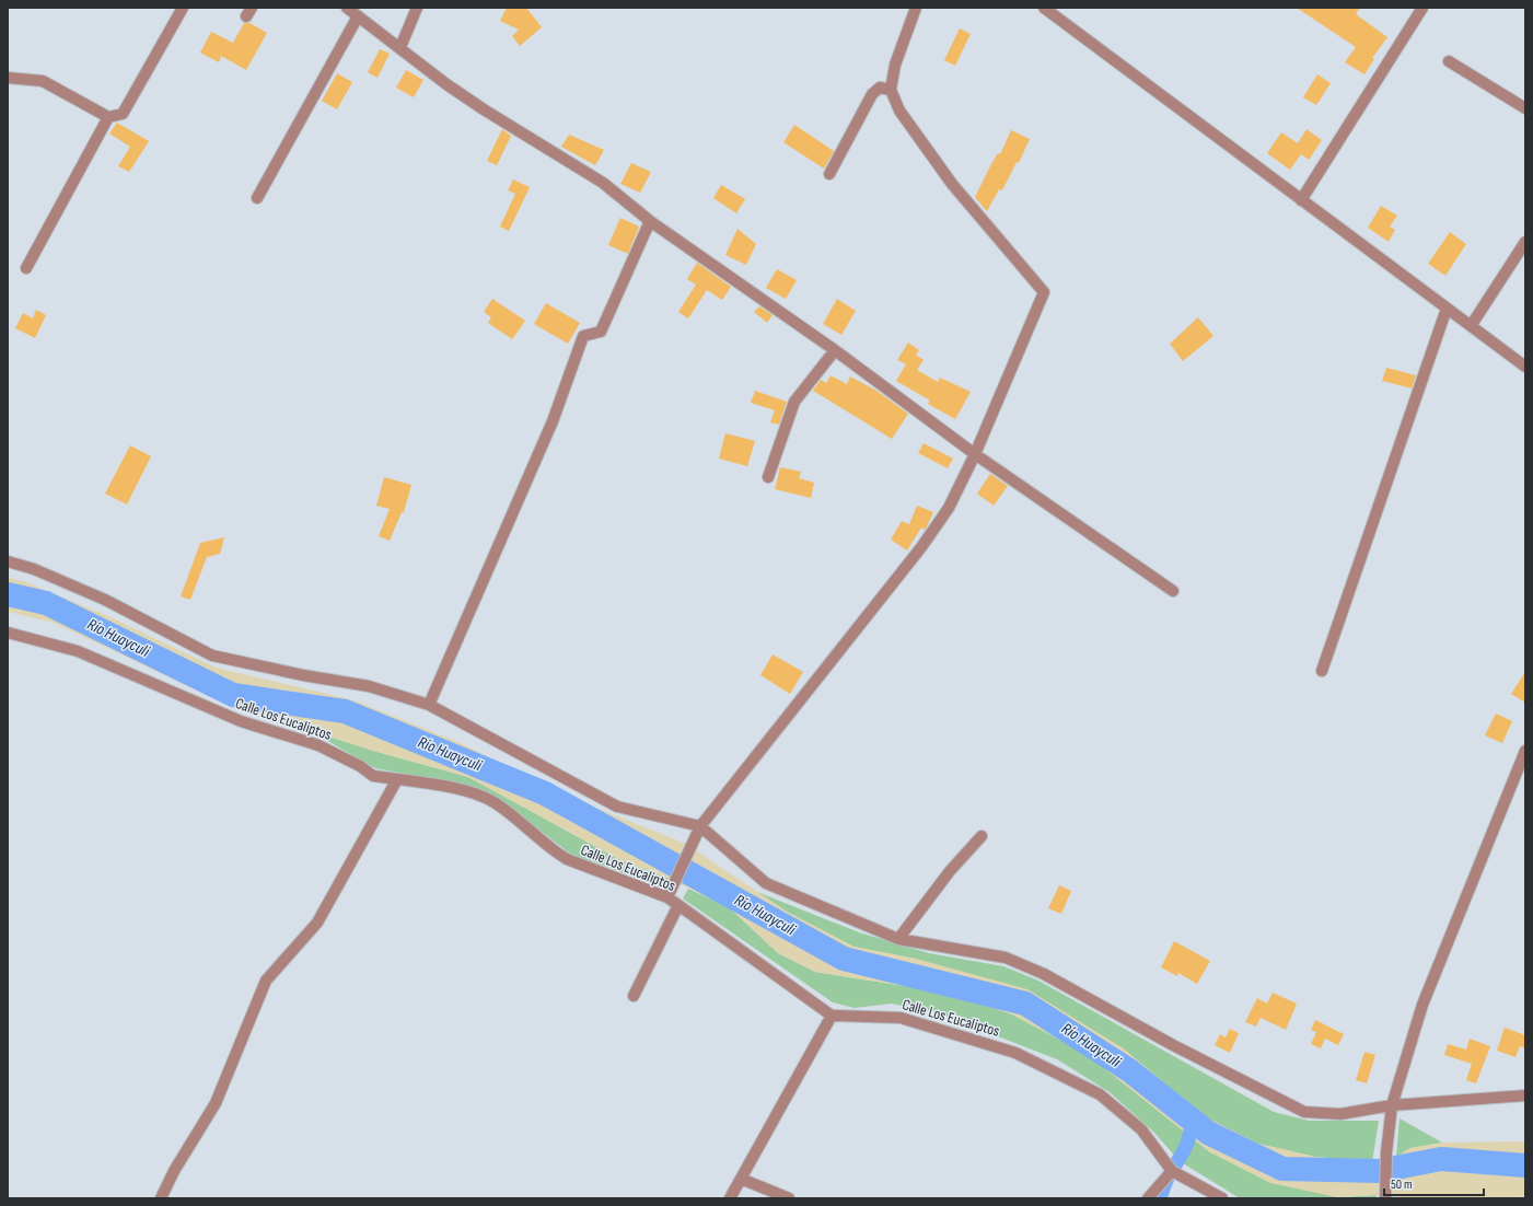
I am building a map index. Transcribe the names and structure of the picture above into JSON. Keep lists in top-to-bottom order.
{
  "streets": {
    "street": ["Calle Los Eucaliptos"]
  },
  "water": ["Río Huayculi"],
  "scale_bar": "50 m"
}
